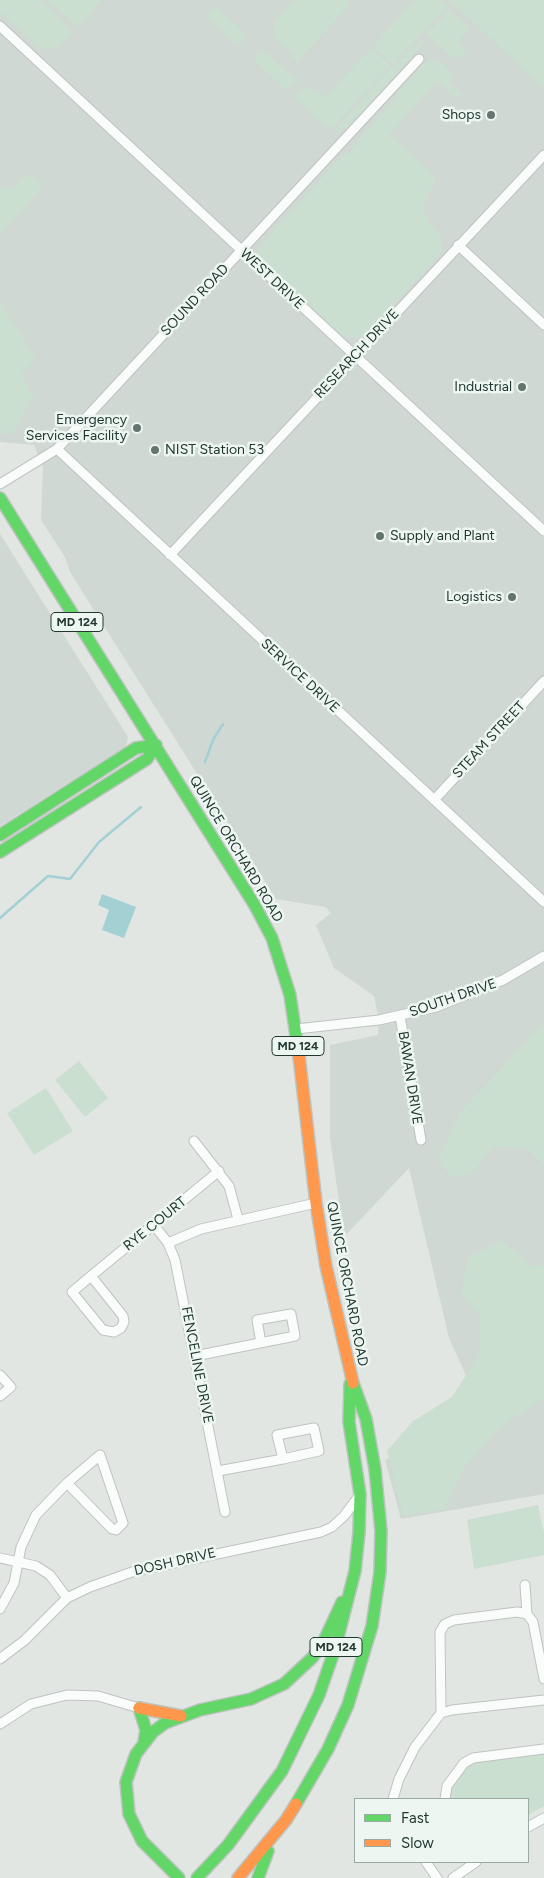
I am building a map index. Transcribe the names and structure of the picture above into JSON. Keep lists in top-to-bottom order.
{
  "streets": {
    "main road": ["MD 124", "QUINCE ORCHARD ROAD"],
    "street": [
      "WEST DRIVE",
      "SOUND ROAD",
      "RESEARCH DRIVE",
      "SERVICE DRIVE",
      "STEAM STREET",
      "SOUTH DRIVE",
      "BAWAN DRIVE",
      "RYE COURT",
      "FENCELINE DRIVE",
      "DOSH DRIVE"
    ]
  },
  "crossings": [
    ["WEST DRIVE", "SOUND ROAD"],
    ["WEST DRIVE", "RESEARCH DRIVE"],
    ["SOUND ROAD", "SERVICE DRIVE"],
    ["RESEARCH DRIVE", "SERVICE DRIVE"],
    ["SERVICE DRIVE", "STEAM STREET"],
    ["QUINCE ORCHARD ROAD", "SOUTH DRIVE"],
    ["QUINCE ORCHARD ROAD", "DOSH DRIVE"],
    ["SOUTH DRIVE", "BAWAN DRIVE"],
    ["RYE COURT", "FENCELINE DRIVE"]
  ],
  "places": [
    "Shops",
    "Industrial",
    "Emergency Services Facility",
    "NIST Station 53",
    "Supply and Plant",
    "Logistics"
  ],
  "legend": ["Fast", "Slow"]
}
